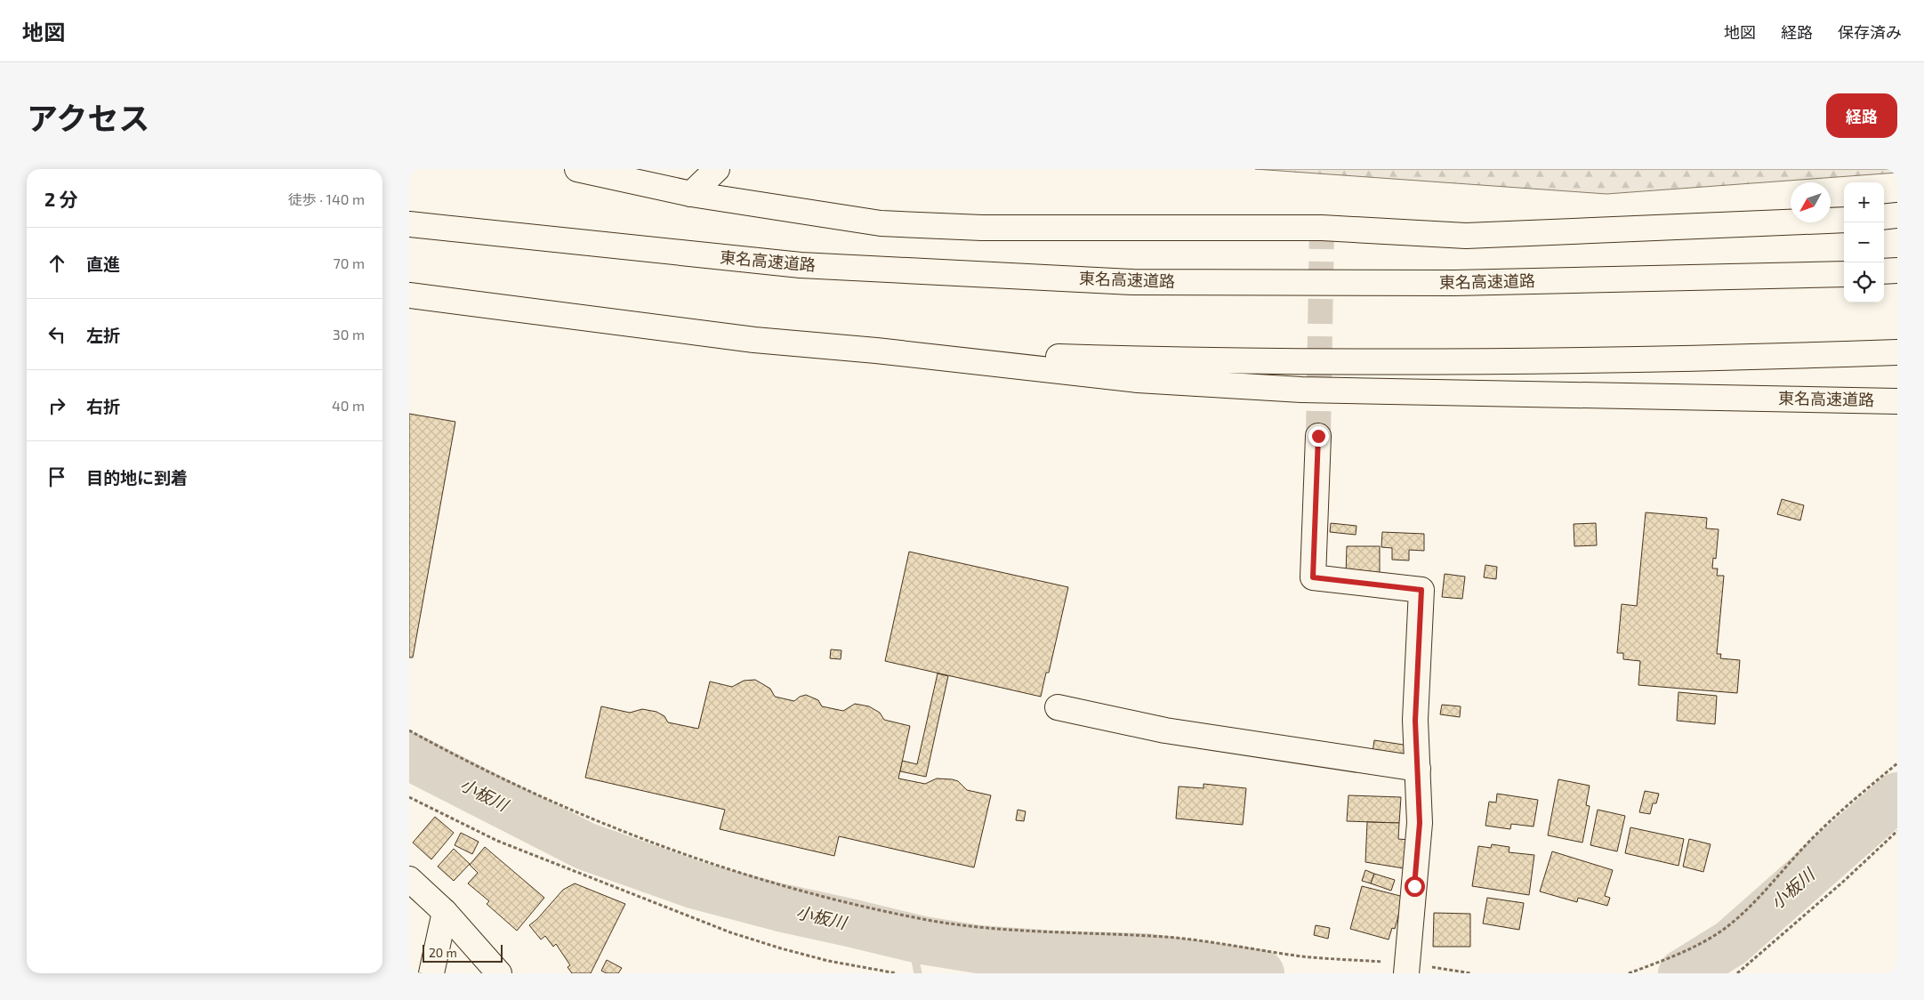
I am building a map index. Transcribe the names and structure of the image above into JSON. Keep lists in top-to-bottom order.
{
  "streets": {
    "main road": ["東名高速道路"]
  },
  "water": ["小板川"],
  "scale_bar": "20 m",
  "north": "bottom left",
  "page": {
    "header": "地図",
    "nav": ["地図", "経路", "保存済み"],
    "title": "アクセス",
    "buttons": "経路",
    "heading": ["2 分", "徒歩 · 140 m"],
    "map_buttons": ["+", "−"],
    "list": [
      ["直進", "70 m"],
      ["左折", "30 m"],
      ["右折", "40 m"],
      "目的地に到着"
    ],
    "scale": "20 m"
  }
}
